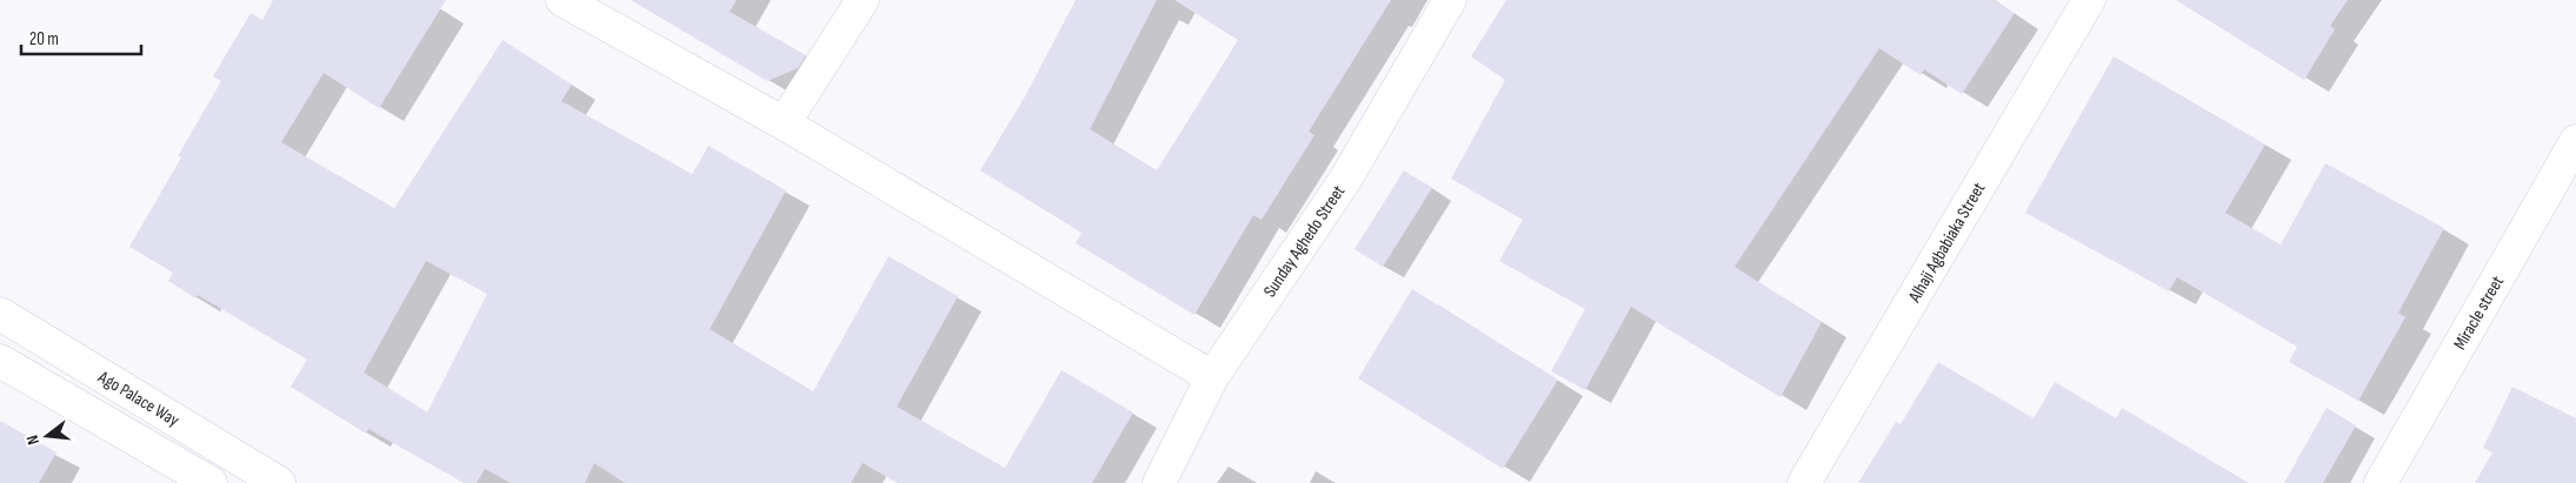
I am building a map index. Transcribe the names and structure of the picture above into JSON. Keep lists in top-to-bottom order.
{
  "streets": {
    "street": [
      "Sunday Aghedo Street",
      "Alhaji Agbabiaka Street",
      "Miracle street",
      "Ago Palace Way"
    ]
  },
  "scale_bar": "20 m",
  "north": "left"
}
